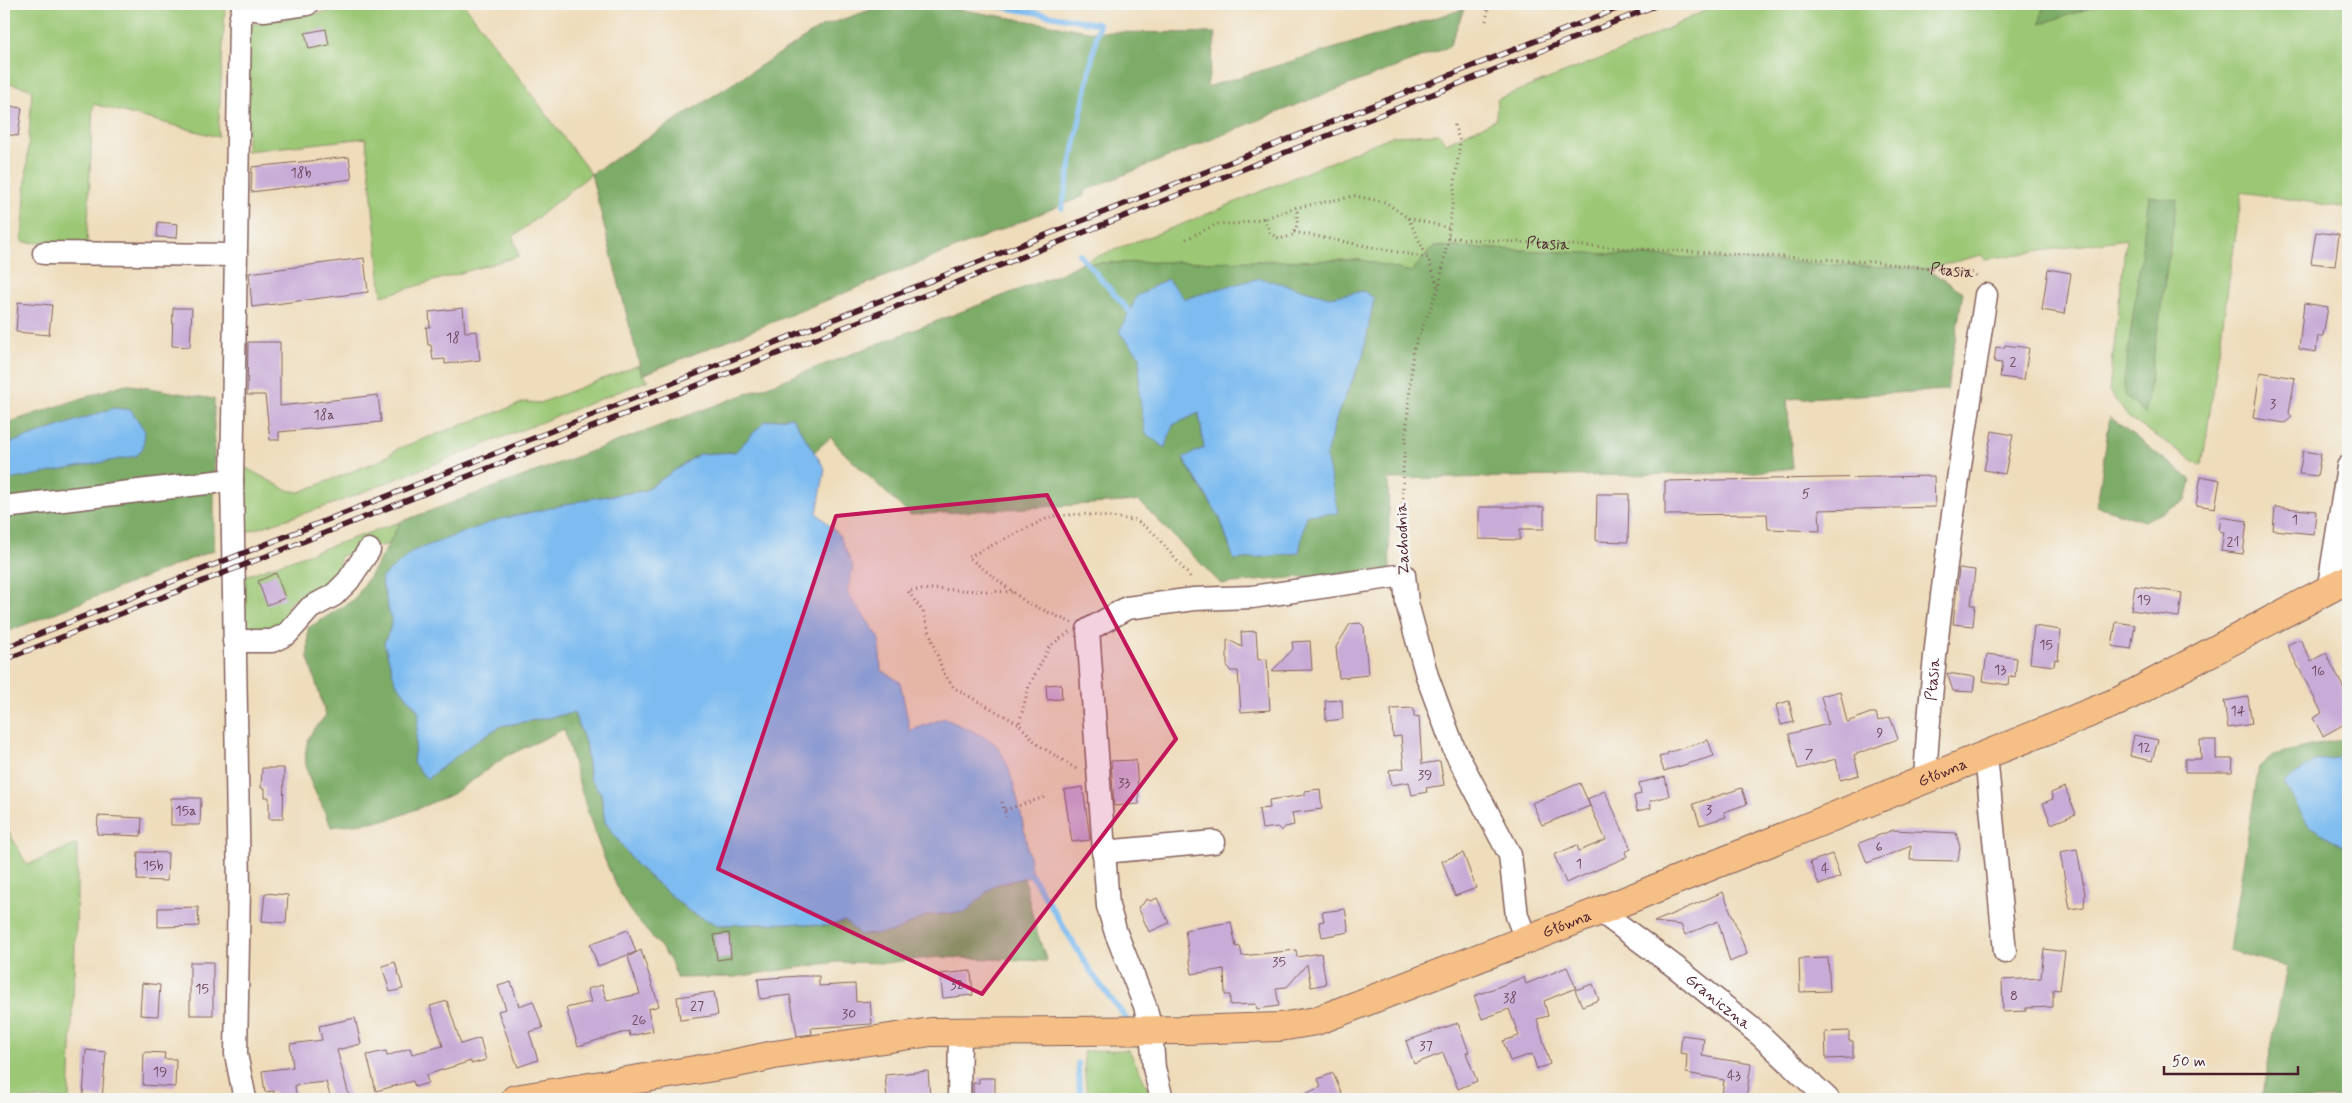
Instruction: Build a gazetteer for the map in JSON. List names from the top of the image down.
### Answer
{
  "streets": {
    "main road": ["Główna"],
    "street": ["Ptasia", "Zachodnia", "Graniczna"]
  },
  "crossings": [
    ["Ptasia", "Zachodnia"],
    ["Ptasia", "Główna"],
    ["Zachodnia", "Główna"],
    ["Główna", "Graniczna"]
  ],
  "house_numbers": [
    "18b",
    "18",
    "2",
    "3",
    "18a",
    "5",
    "1",
    "21",
    "19",
    "15",
    "13",
    "16",
    "14",
    "9",
    "12",
    "7",
    "39",
    "33",
    "3",
    "15a",
    "6",
    "1",
    "15b",
    "4",
    "35",
    "32",
    "15",
    "8",
    "38",
    "27",
    "30",
    "26",
    "37",
    "19",
    "43"
  ],
  "scale_bar": "50 m"
}
